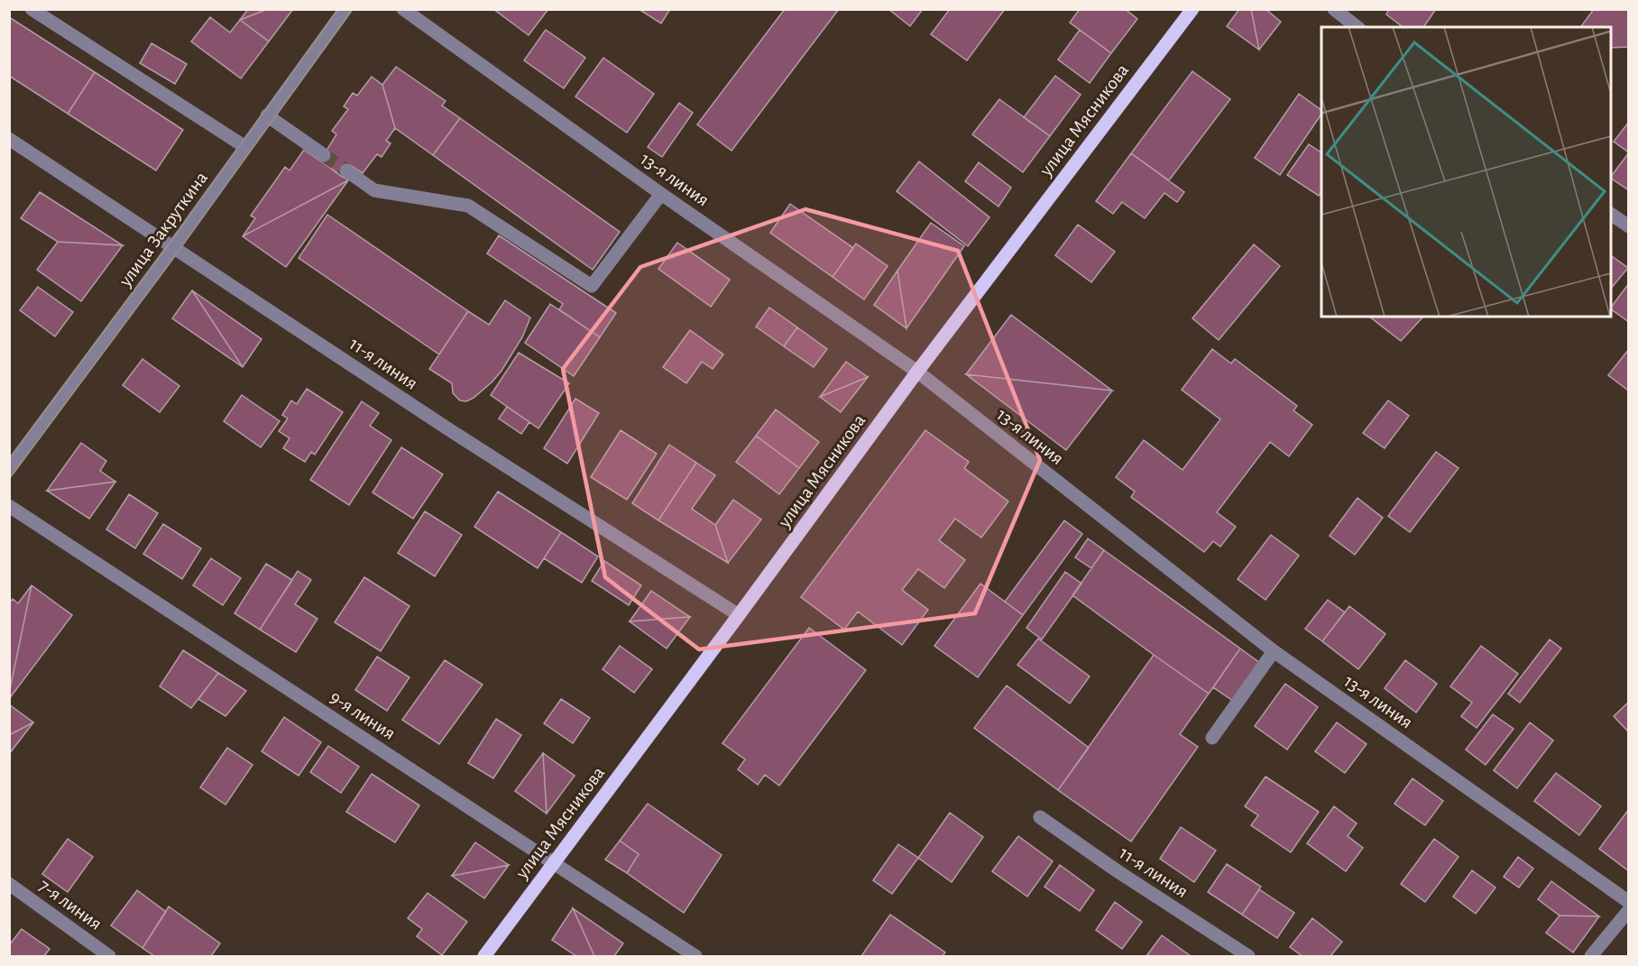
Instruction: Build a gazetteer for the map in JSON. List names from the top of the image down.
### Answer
{
  "streets": {
    "main road": ["улица Мясникова"],
    "street": [
      "13-я линия",
      "улица Закруткина",
      "11-я линия",
      "9-я линия",
      "7-я линия"
    ]
  },
  "crossings": [
    ["улица Мясникова", "13-я линия"],
    ["улица Мясникова", "11-я линия"],
    ["улица Мясникова", "9-я линия"],
    ["улица Закруткина", "11-я линия"]
  ]
}
